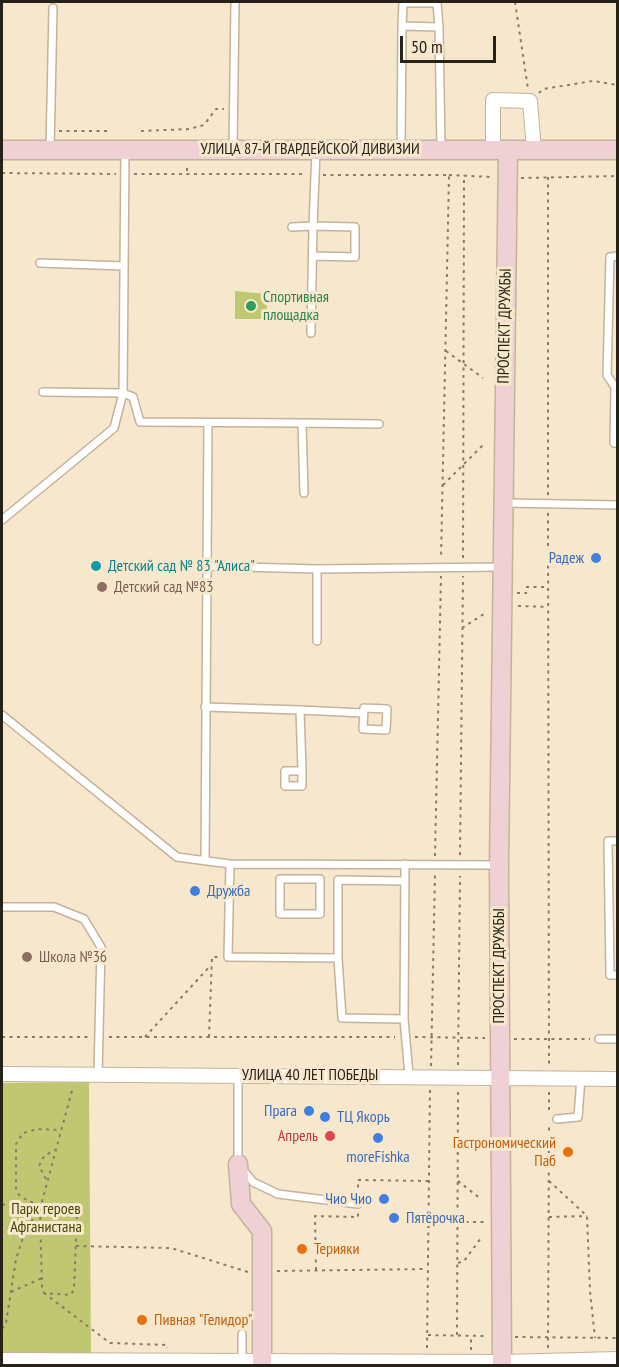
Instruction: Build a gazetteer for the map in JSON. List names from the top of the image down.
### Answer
{
  "streets": {
    "street": ["УЛИЦА 87-Й ГВАРДЕЙСКОЙ ДИВИЗИИ", "ПРОСПЕКТ ДРУЖБЫ", "УЛИЦА 40 ЛЕТ ПОБЕДЫ"]
  },
  "crossings": [
    ["УЛИЦА 87-Й ГВАРДЕЙСКОЙ ДИВИЗИИ", "ПРОСПЕКТ ДРУЖБЫ"],
    ["ПРОСПЕКТ ДРУЖБЫ", "УЛИЦА 40 ЛЕТ ПОБЕДЫ"]
  ],
  "parks": ["Парк героев Афганистана"],
  "places": [
    "Спортивная площадка",
    "Радеж",
    "Детский сад № 83 \"Алиса\"",
    "Детский сад №83",
    "Дружба",
    "Школа №36",
    "Прага",
    "ТЦ Якорь",
    "Апрель",
    "moreFishka",
    "Гастрономический Паб",
    "Чио Чио",
    "Пятёрочка",
    "Терияки",
    "Пивная \"Гелидор\""
  ],
  "scale_bar": "50 m"
}
